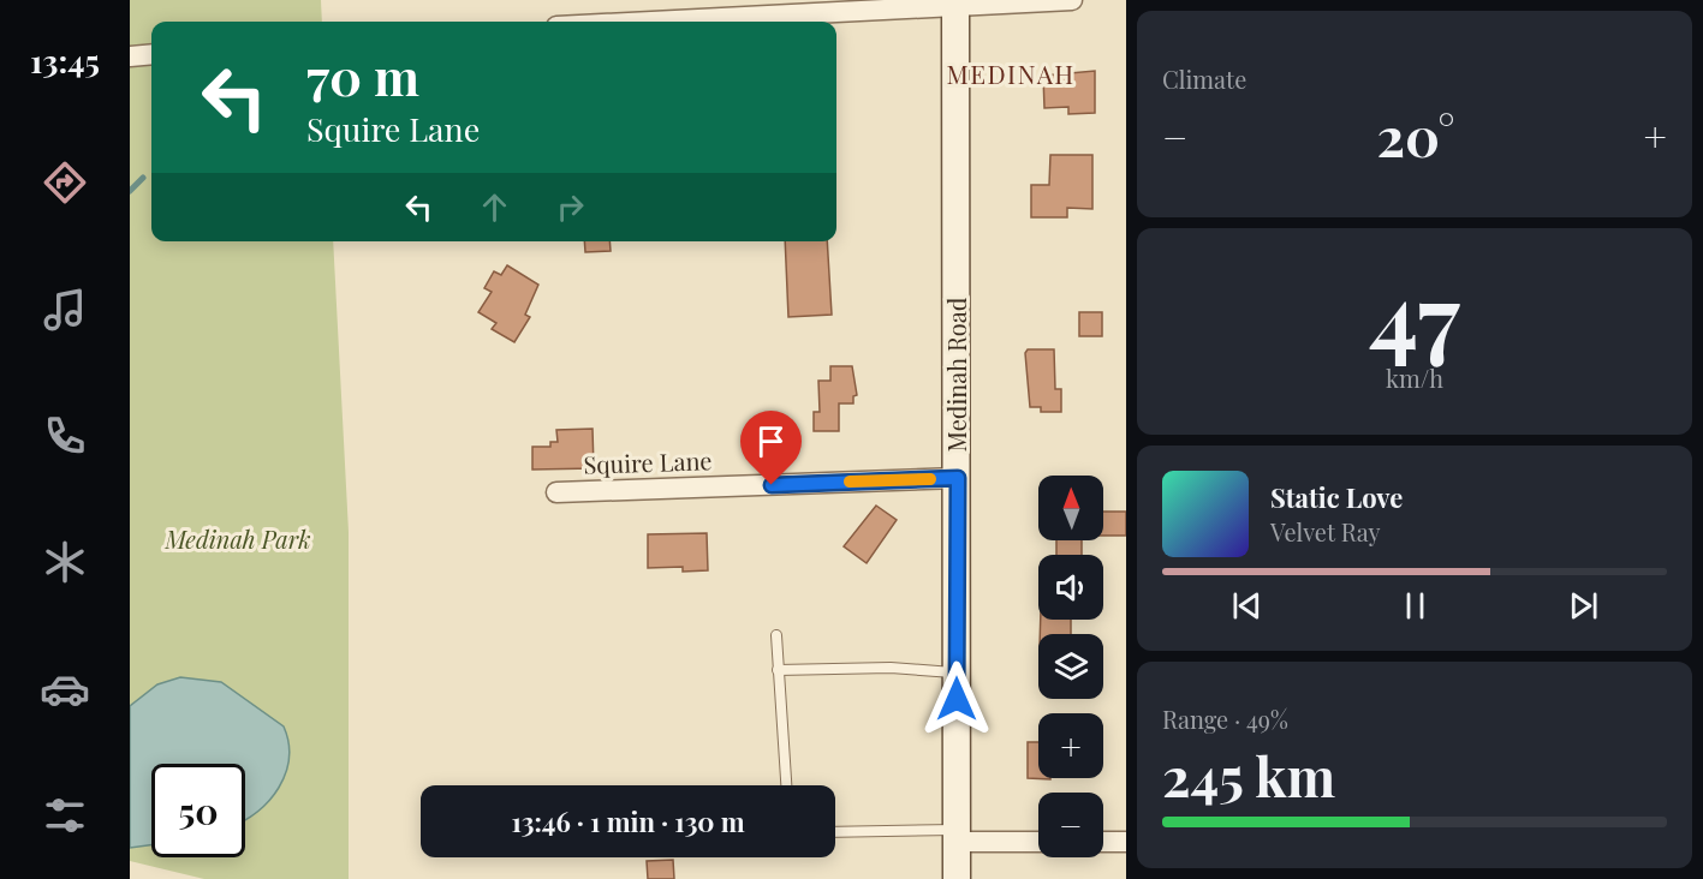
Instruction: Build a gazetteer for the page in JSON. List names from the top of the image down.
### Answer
{
  "streets": {
    "main road": ["Medinah Road"],
    "street": ["Squire Lane"]
  },
  "crossings": [
    ["Medinah Road", "Squire Lane"]
  ],
  "districts": ["MEDINAH"],
  "parks": ["Medinah Park"],
  "north": "top",
  "page": {
    "tabs": "13:45",
    "tile": [
      "Climate",
      ["47", "km/h"],
      ["Range · 49%", "245 km"]
    ],
    "turn": ["70 m", "Squire Lane"],
    "heat": ["−", "20°", "+"],
    "song": ["Static Love", "Velvet Ray"],
    "map_buttons": ["+", "−"],
    "limit": "50",
    "trip": "13:46 · 1 min · 130 m"
  }
}
